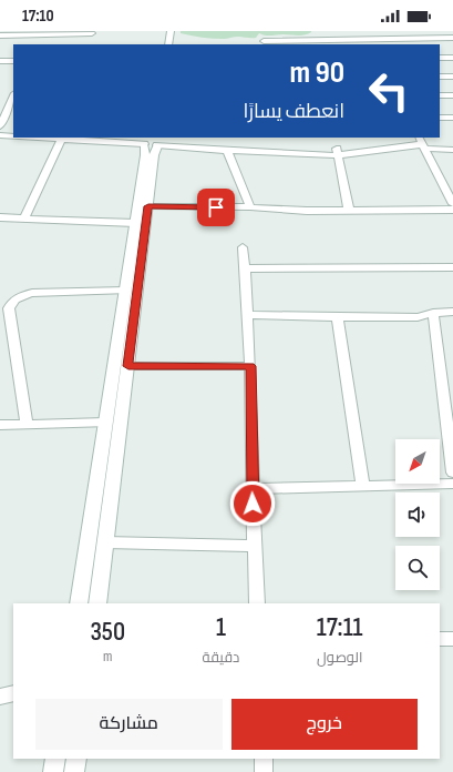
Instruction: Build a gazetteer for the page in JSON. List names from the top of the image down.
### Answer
{
  "north": "bottom left",
  "page": {
    "status": "17:10",
    "turn": ["90 m", "انعطف يسارًا"],
    "eta": [
      "17:11",
      "الوصول",
      "1",
      "دقيقة",
      "350",
      "m"
    ],
    "buttons": ["خروج", "مشاركة"]
  }
}
